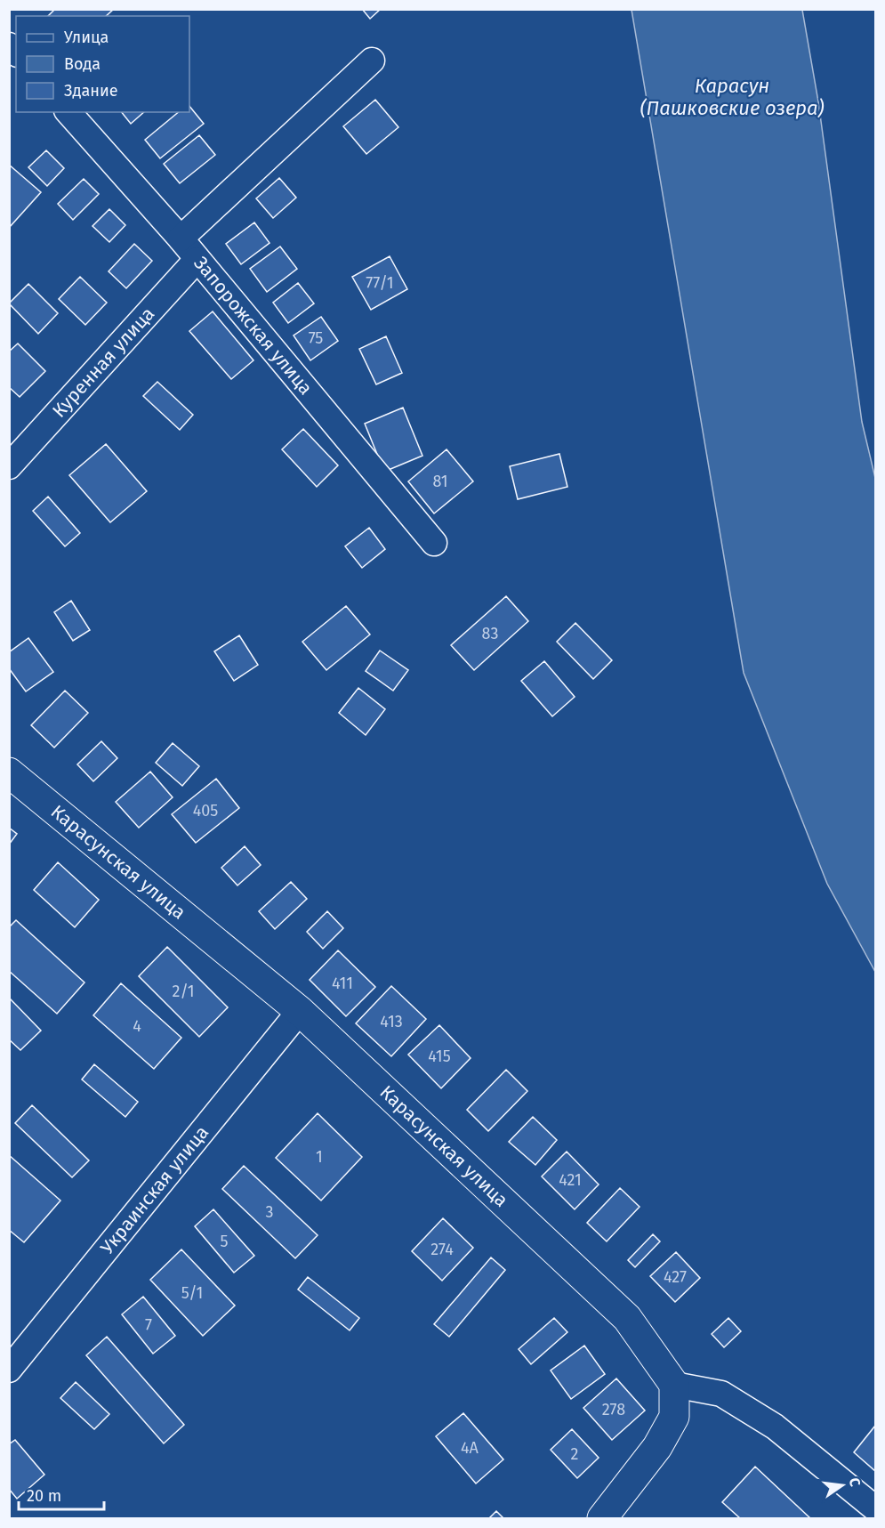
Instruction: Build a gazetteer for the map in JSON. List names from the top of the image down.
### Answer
{
  "streets": {
    "street": [
      "Запорожская улица",
      "Куренная улица",
      "Карасунская улица",
      "Украинская улица"
    ]
  },
  "crossings": [
    ["Запорожская улица", "Куренная улица"],
    ["Карасунская улица", "Украинская улица"]
  ],
  "water": ["Карасун (Пашковские озера)"],
  "house_numbers": [
    "77/1",
    "75",
    "81",
    "83",
    "405",
    "411",
    "2/1",
    "413",
    "4",
    "415",
    "1",
    "421",
    "3",
    "5",
    "274",
    "427",
    "5/1",
    "7",
    "278",
    "4А",
    "2"
  ],
  "legend": ["Улица", "Вода", "Здание"],
  "scale_bar": "20 m",
  "north": "right"
}
